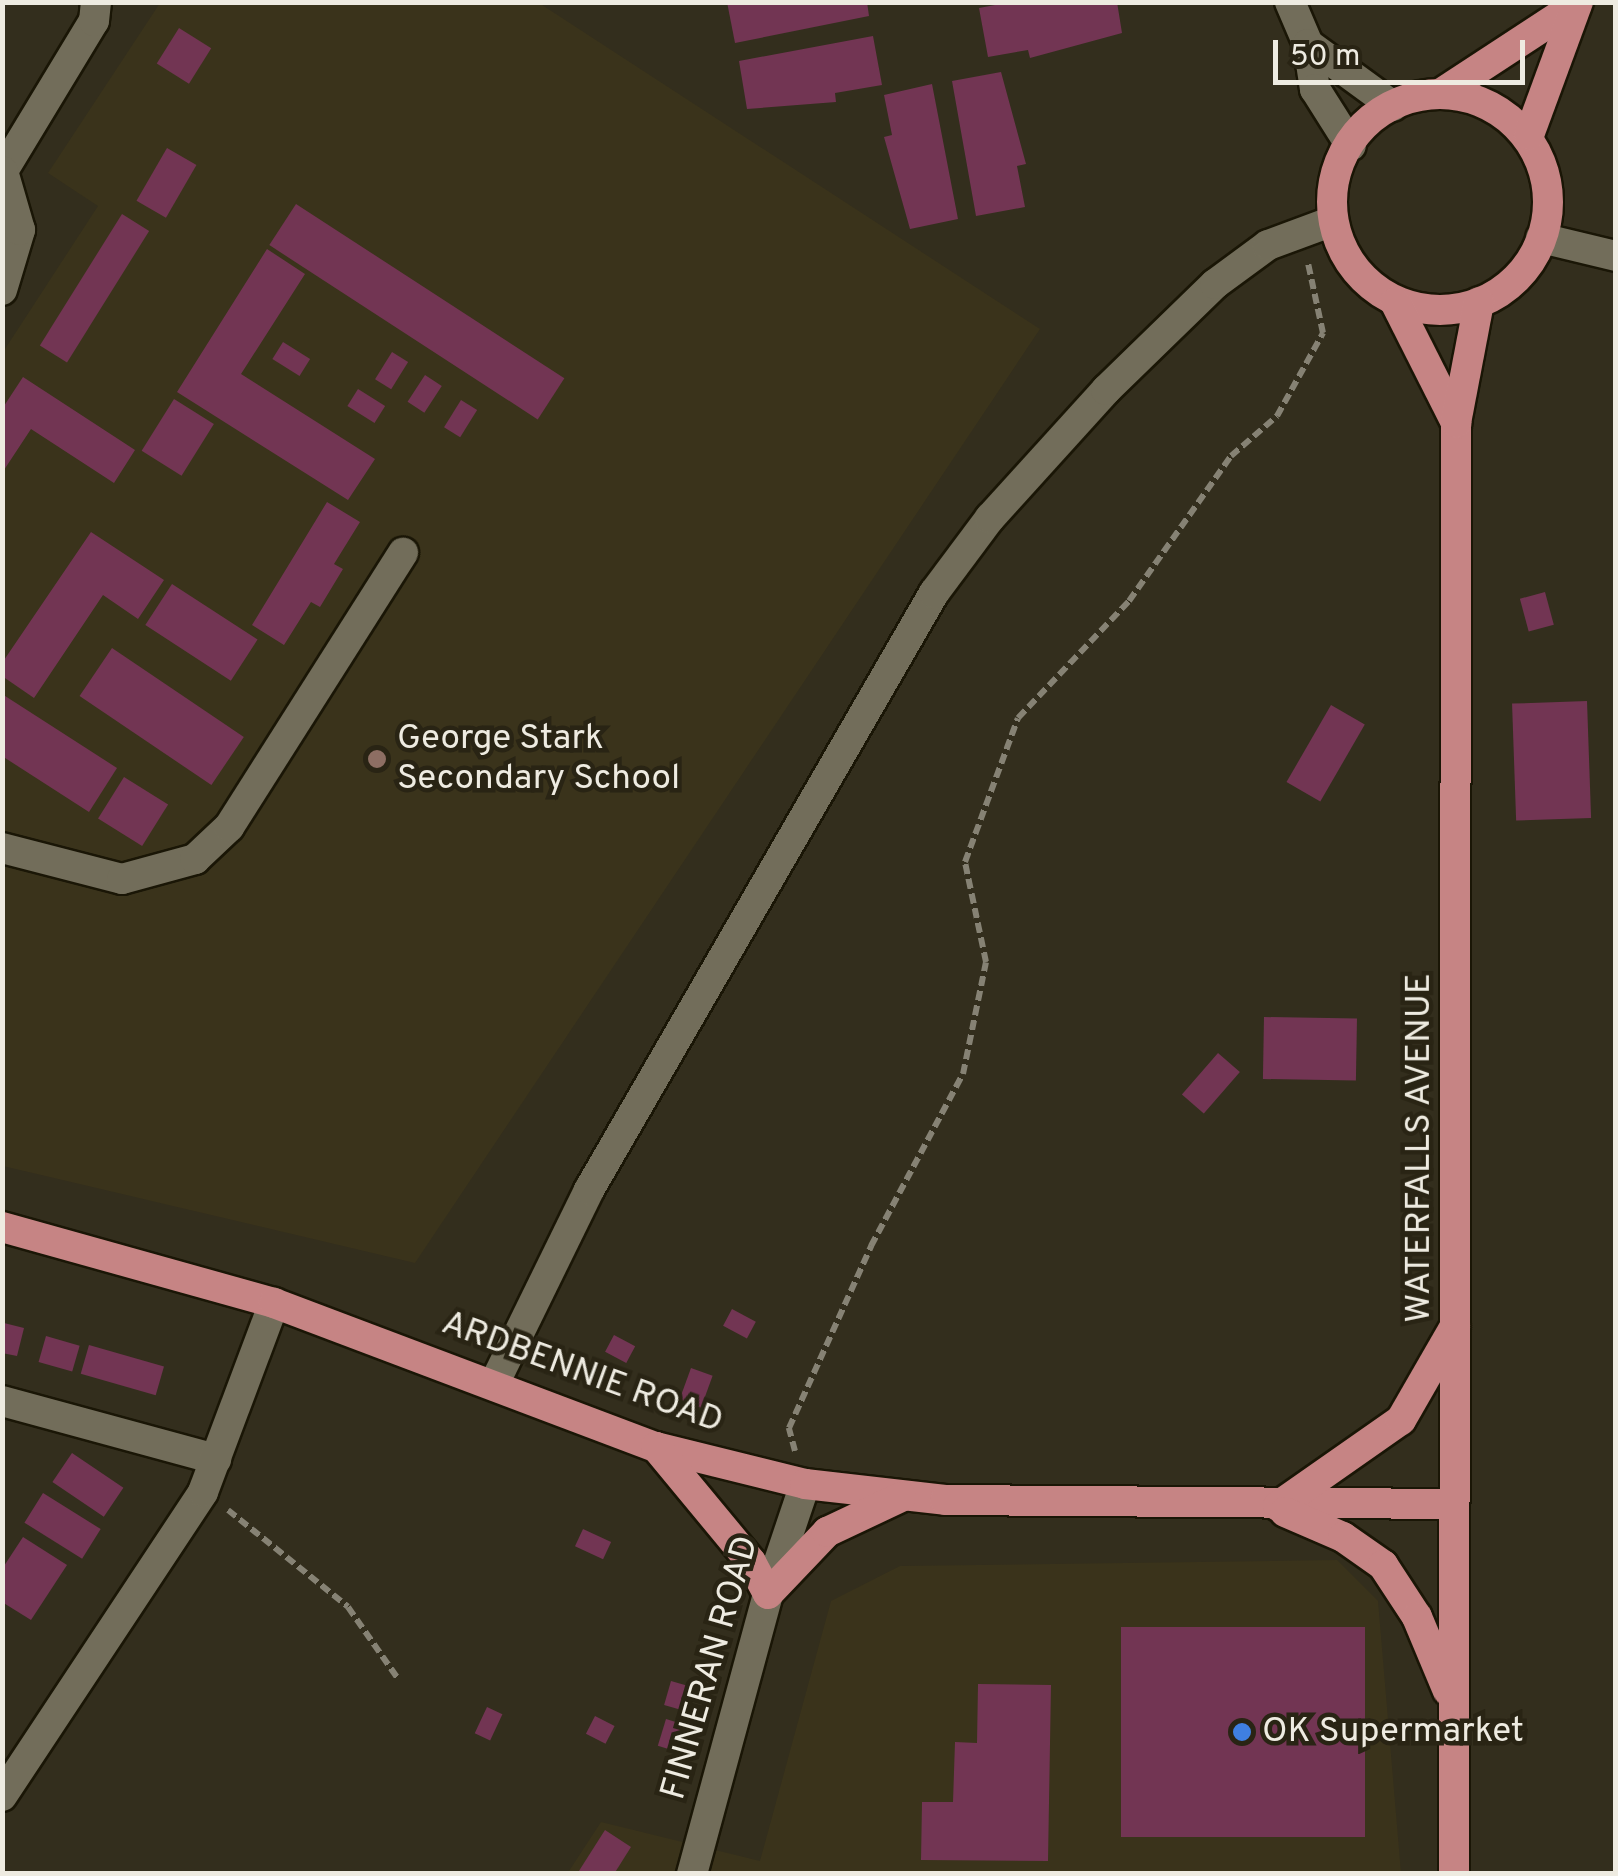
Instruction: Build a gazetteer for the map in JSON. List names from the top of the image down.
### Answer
{
  "streets": {
    "main road": ["WATERFALLS AVENUE", "ARDBENNIE ROAD"],
    "street": ["FINNERAN ROAD"]
  },
  "crossings": [
    ["WATERFALLS AVENUE", "ARDBENNIE ROAD"],
    ["ARDBENNIE ROAD", "FINNERAN ROAD"]
  ],
  "places": ["George Stark Secondary School", "OK Supermarket"],
  "scale_bar": "50 m"
}
